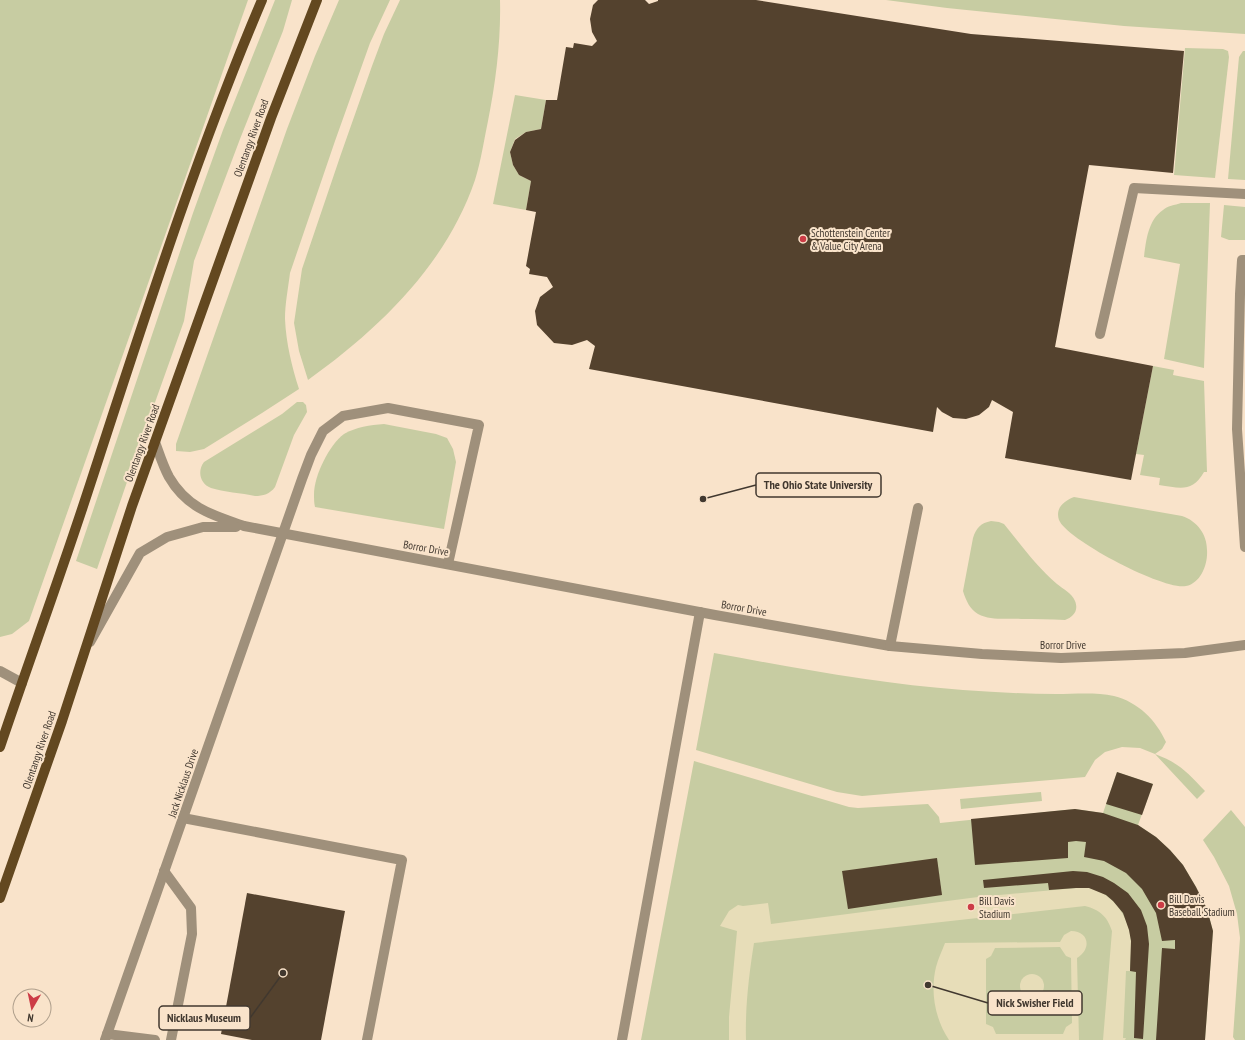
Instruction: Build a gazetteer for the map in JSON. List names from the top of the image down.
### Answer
{
  "streets": {
    "main road": ["Olentangy River Road"],
    "street": ["Borror Drive", "Jack Nicklaus Drive"]
  },
  "crossings": [
    ["Borror Drive", "Jack Nicklaus Drive"]
  ],
  "places": [
    "Schottenstein Center & Value City Arena",
    "The Ohio State University",
    "Bill Davis Baseball Stadium",
    "Bill Davis Stadium",
    "Nicklaus Museum",
    "Nick Swisher Field"
  ],
  "north": "bottom"
}
